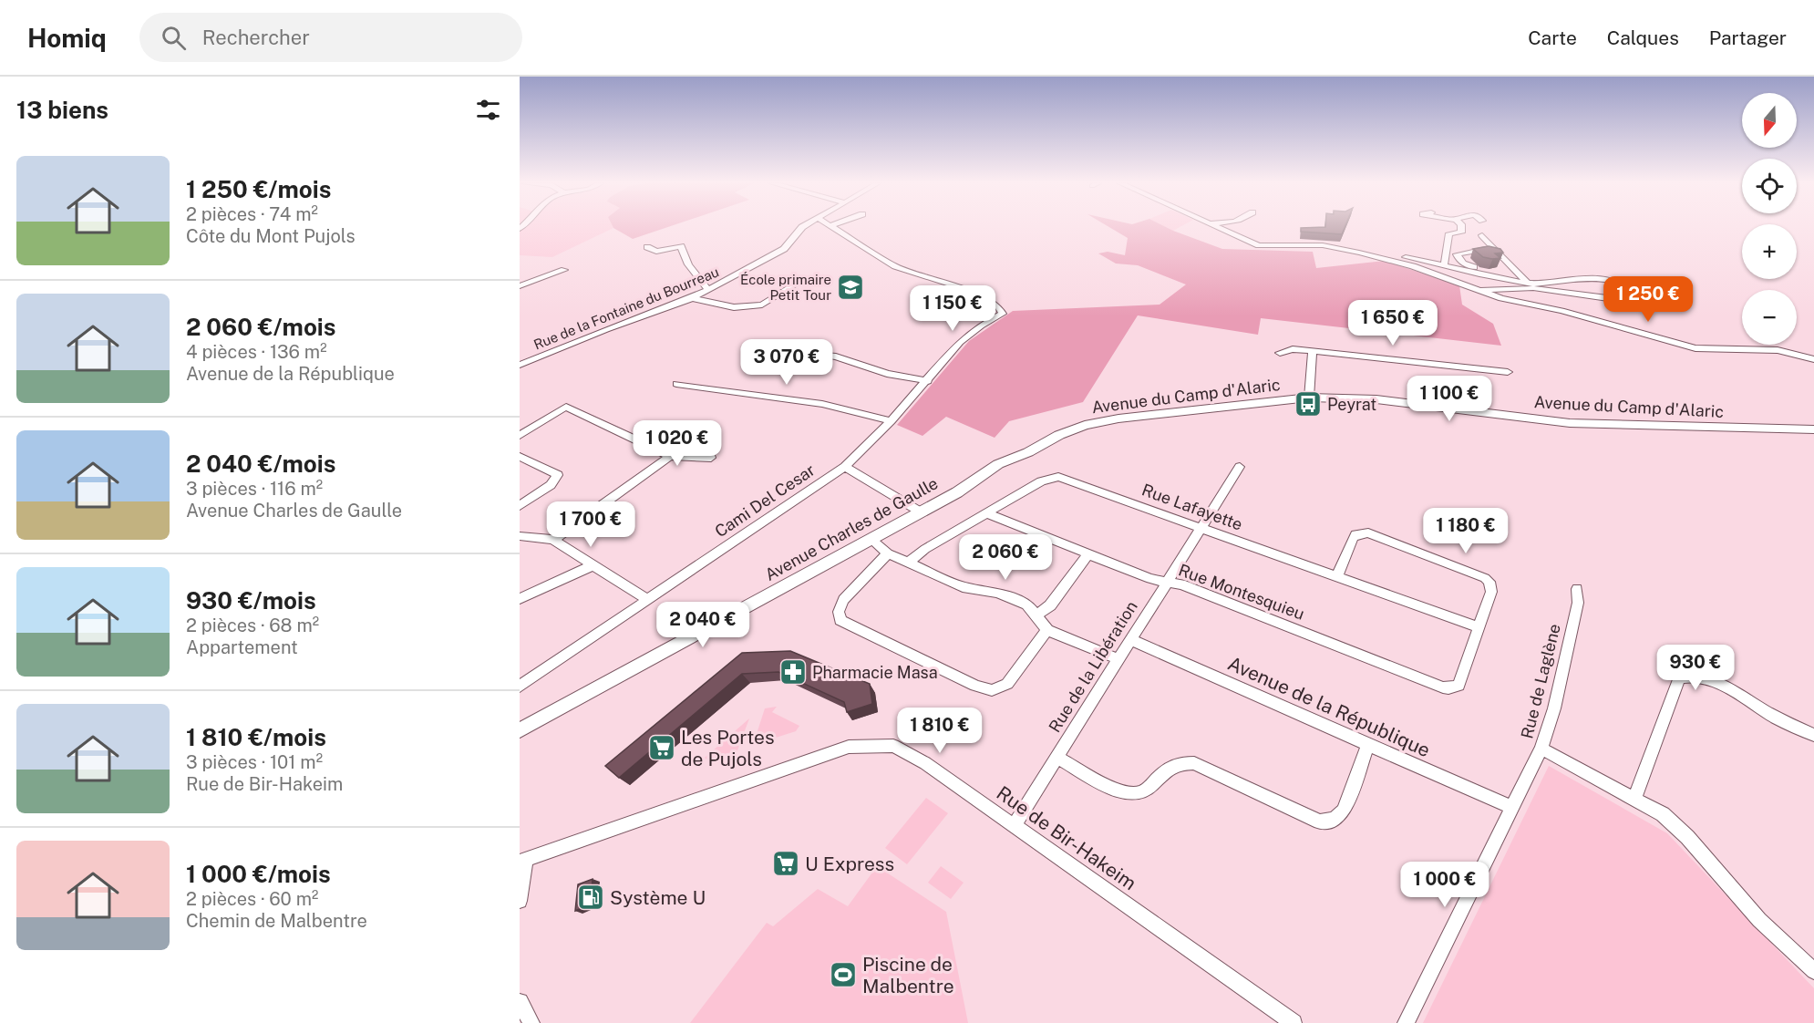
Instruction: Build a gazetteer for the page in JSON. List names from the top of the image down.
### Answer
{
  "streets": {
    "main road": ["Avenue du Camp d'Alaric", "Avenue Charles de Gaulle"],
    "street": [
      "Rue de la Fontaine du Bourreau",
      "Cami Del Cesar",
      "Rue Lafayette",
      "Rue Montesquieu",
      "Rue de la Libération",
      "Rue de Laglène",
      "Avenue de la République",
      "Rue de Bir-Hakeim"
    ]
  },
  "crossings": [
    ["Avenue du Camp d'Alaric", "Avenue Charles de Gaulle"],
    ["Rue Lafayette", "Rue Montesquieu"],
    ["Rue Lafayette", "Rue de la Libération"],
    ["Rue Montesquieu", "Rue de la Libération"],
    ["Rue de la Libération", "Avenue de la République"],
    ["Rue de la Libération", "Rue de Bir-Hakeim"],
    ["Rue de Laglène", "Avenue de la République"]
  ],
  "places": {
    "school or university": ["École primaire Petit Tour"],
    "bus stop": ["Peyrat"],
    "pharmacy": ["Pharmacie Masa"],
    "supermarket": ["Les Portes de Pujols", "U Express"],
    "fuel station": ["Système U"],
    "sports": ["Piscine de Malbentre"]
  },
  "north": "bottom",
  "page": {
    "header": "Homiq",
    "search": "Rechercher",
    "nav": ["Carte", "Calques", "Partager"],
    "heading": "13 biens",
    "map_buttons": ["+", "−"],
    "list": [
      {
        "name": "1 250 €/mois",
        "note": "2 pièces · 74 m² · Côte du Mont Pujols"
      },
      {
        "name": "2 060 €/mois",
        "note": "4 pièces · 136 m² · Avenue de la République"
      },
      {
        "name": "2 040 €/mois",
        "note": "3 pièces · 116 m² · Avenue Charles de Gaulle"
      },
      {
        "name": "930 €/mois",
        "note": "2 pièces · 68 m² · Appartement"
      },
      {
        "name": "1 810 €/mois",
        "note": "3 pièces · 101 m² · Rue de Bir-Hakeim"
      },
      {
        "name": "1 000 €/mois",
        "note": "2 pièces · 60 m² · Chemin de Malbentre"
      }
    ],
    "price": [
      "1 250 €",
      "1 150 €",
      "1 650 €",
      "3 070 €",
      "1 100 €",
      "1 020 €",
      "1 700 €",
      "1 180 €",
      "2 060 €",
      "2 040 €",
      "930 €",
      "1 810 €",
      "1 000 €"
    ]
  }
}
